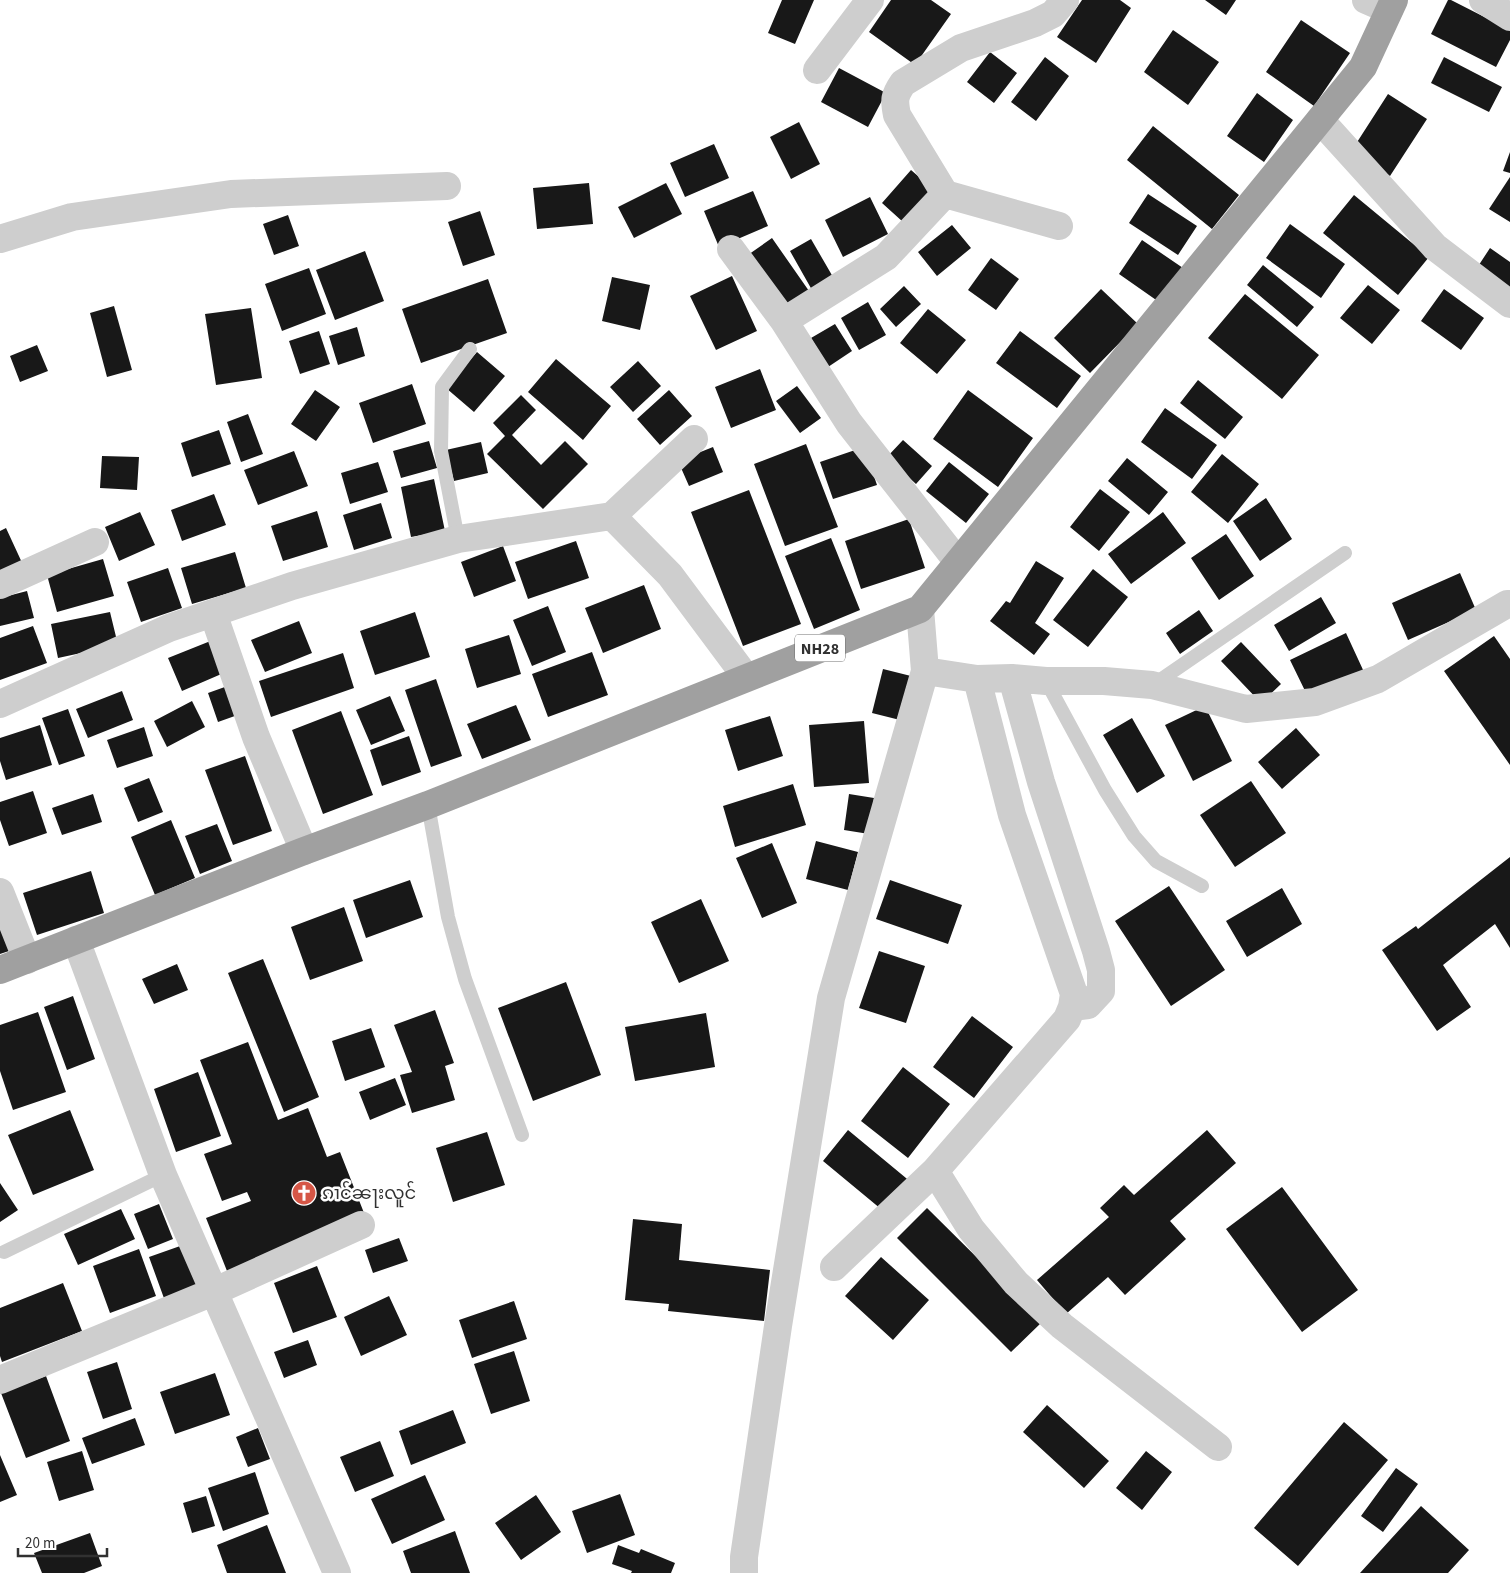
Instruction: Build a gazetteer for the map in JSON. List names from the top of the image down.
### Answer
{
  "streets": {
    "highway": ["NH28"]
  },
  "places": {
    "church": ["ၵၢင်ၼႃးလူင်"]
  },
  "scale_bar": "20 m"
}
